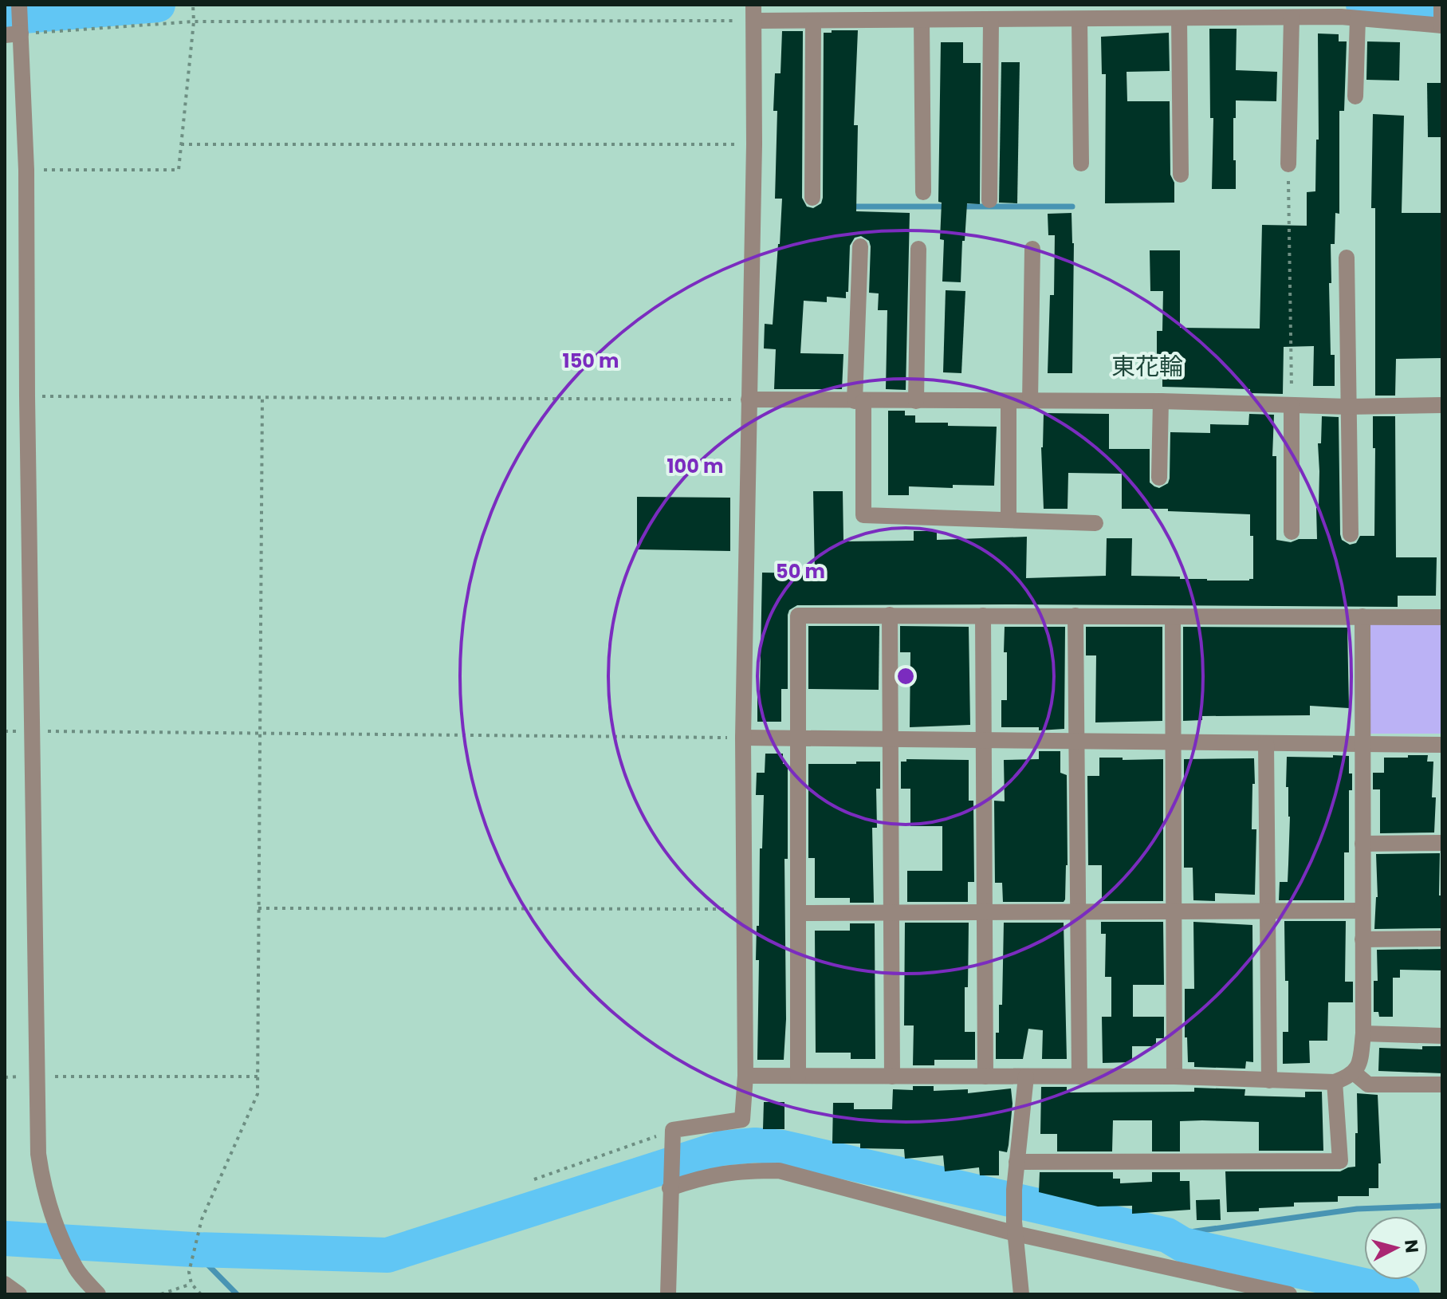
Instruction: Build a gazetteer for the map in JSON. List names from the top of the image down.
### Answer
{
  "districts": ["東花輪"],
  "north": "right",
  "rings": ["150 m", "100 m", "50 m"]
}
